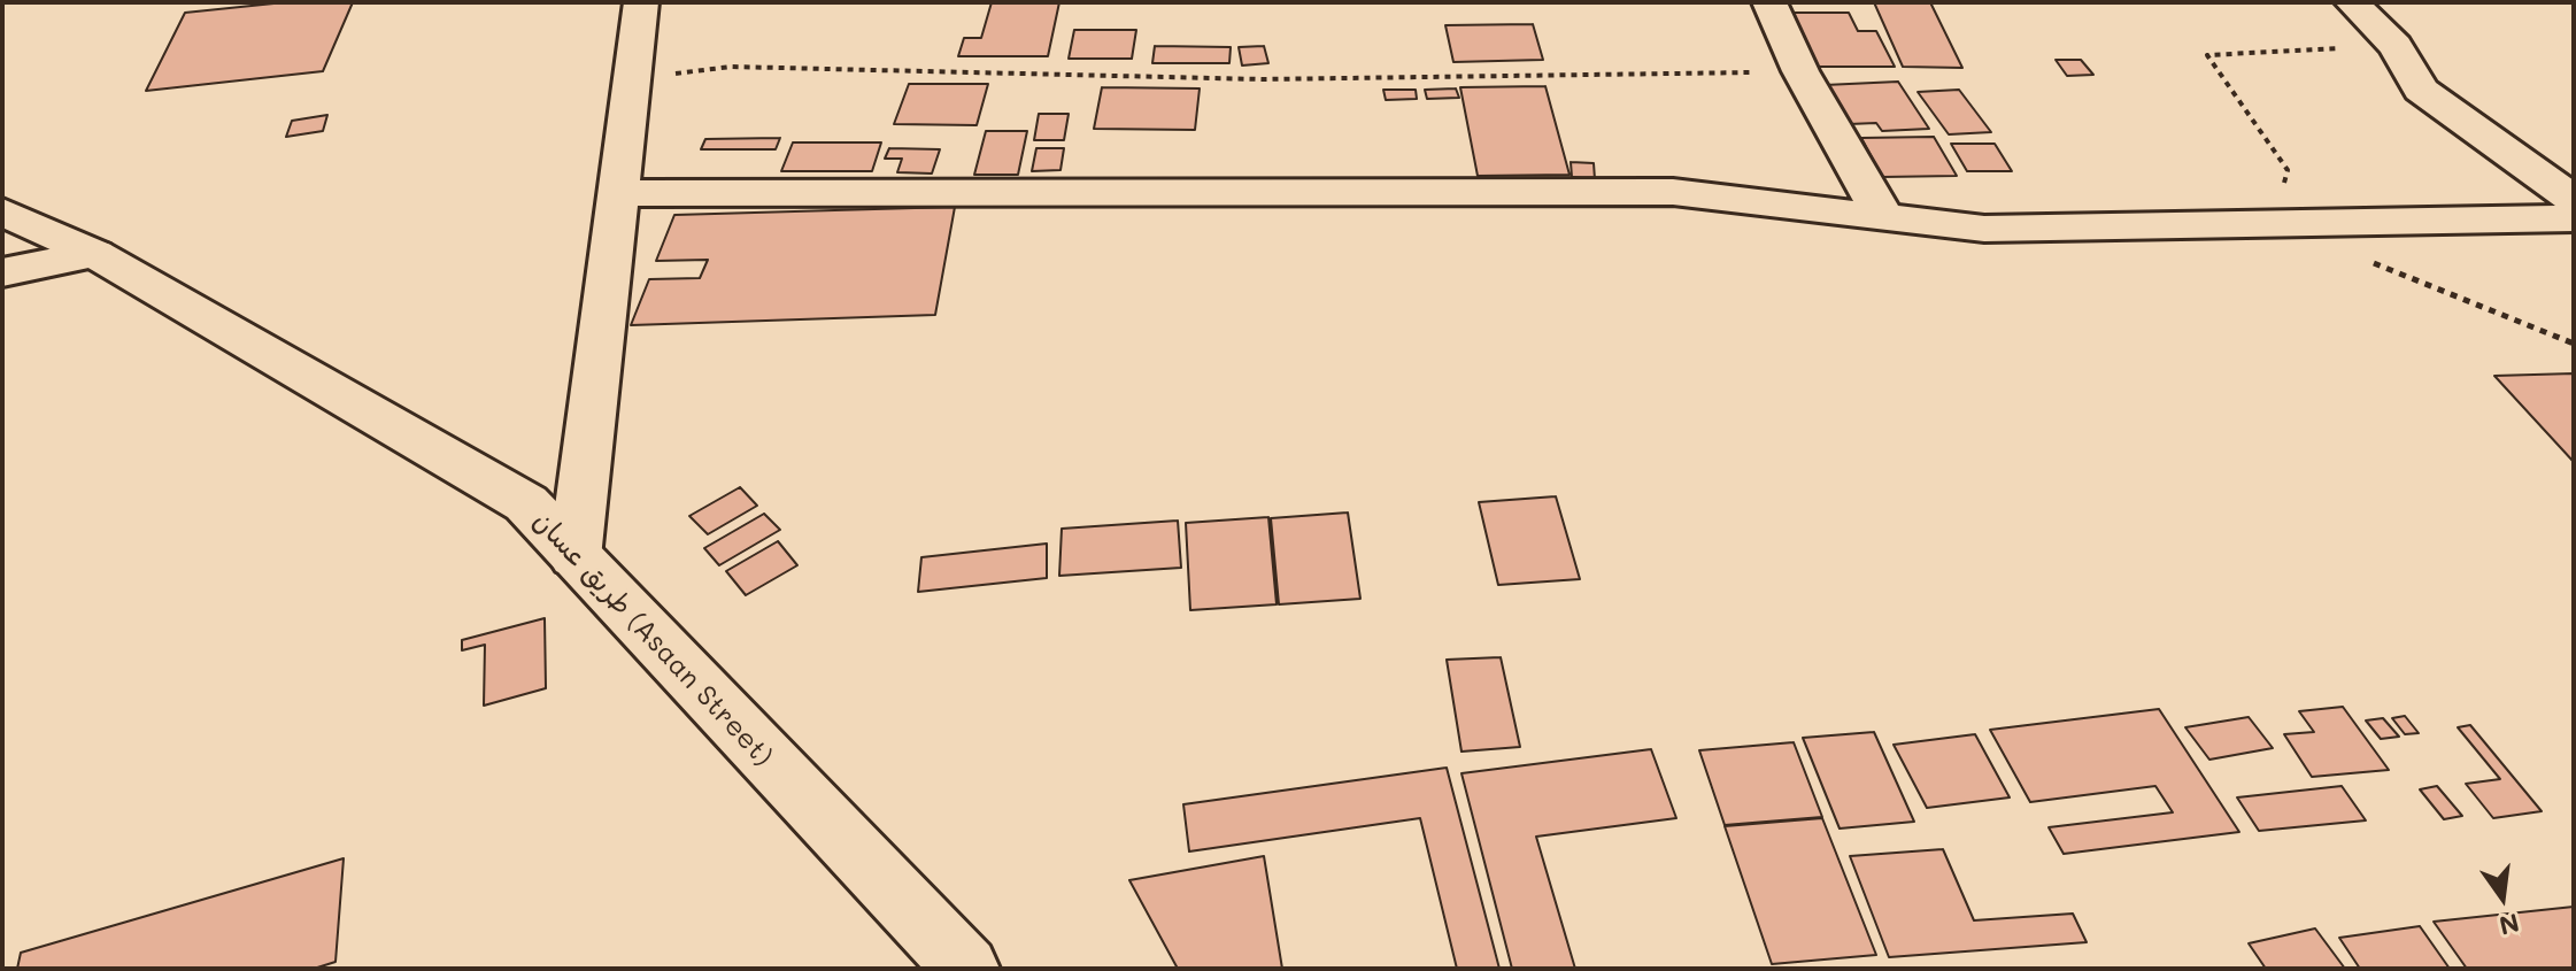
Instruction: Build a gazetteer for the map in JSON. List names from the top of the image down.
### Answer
{
  "streets": {
    "street": ["طريق عسان (Asaan Street)"]
  },
  "north": "bottom"
}
